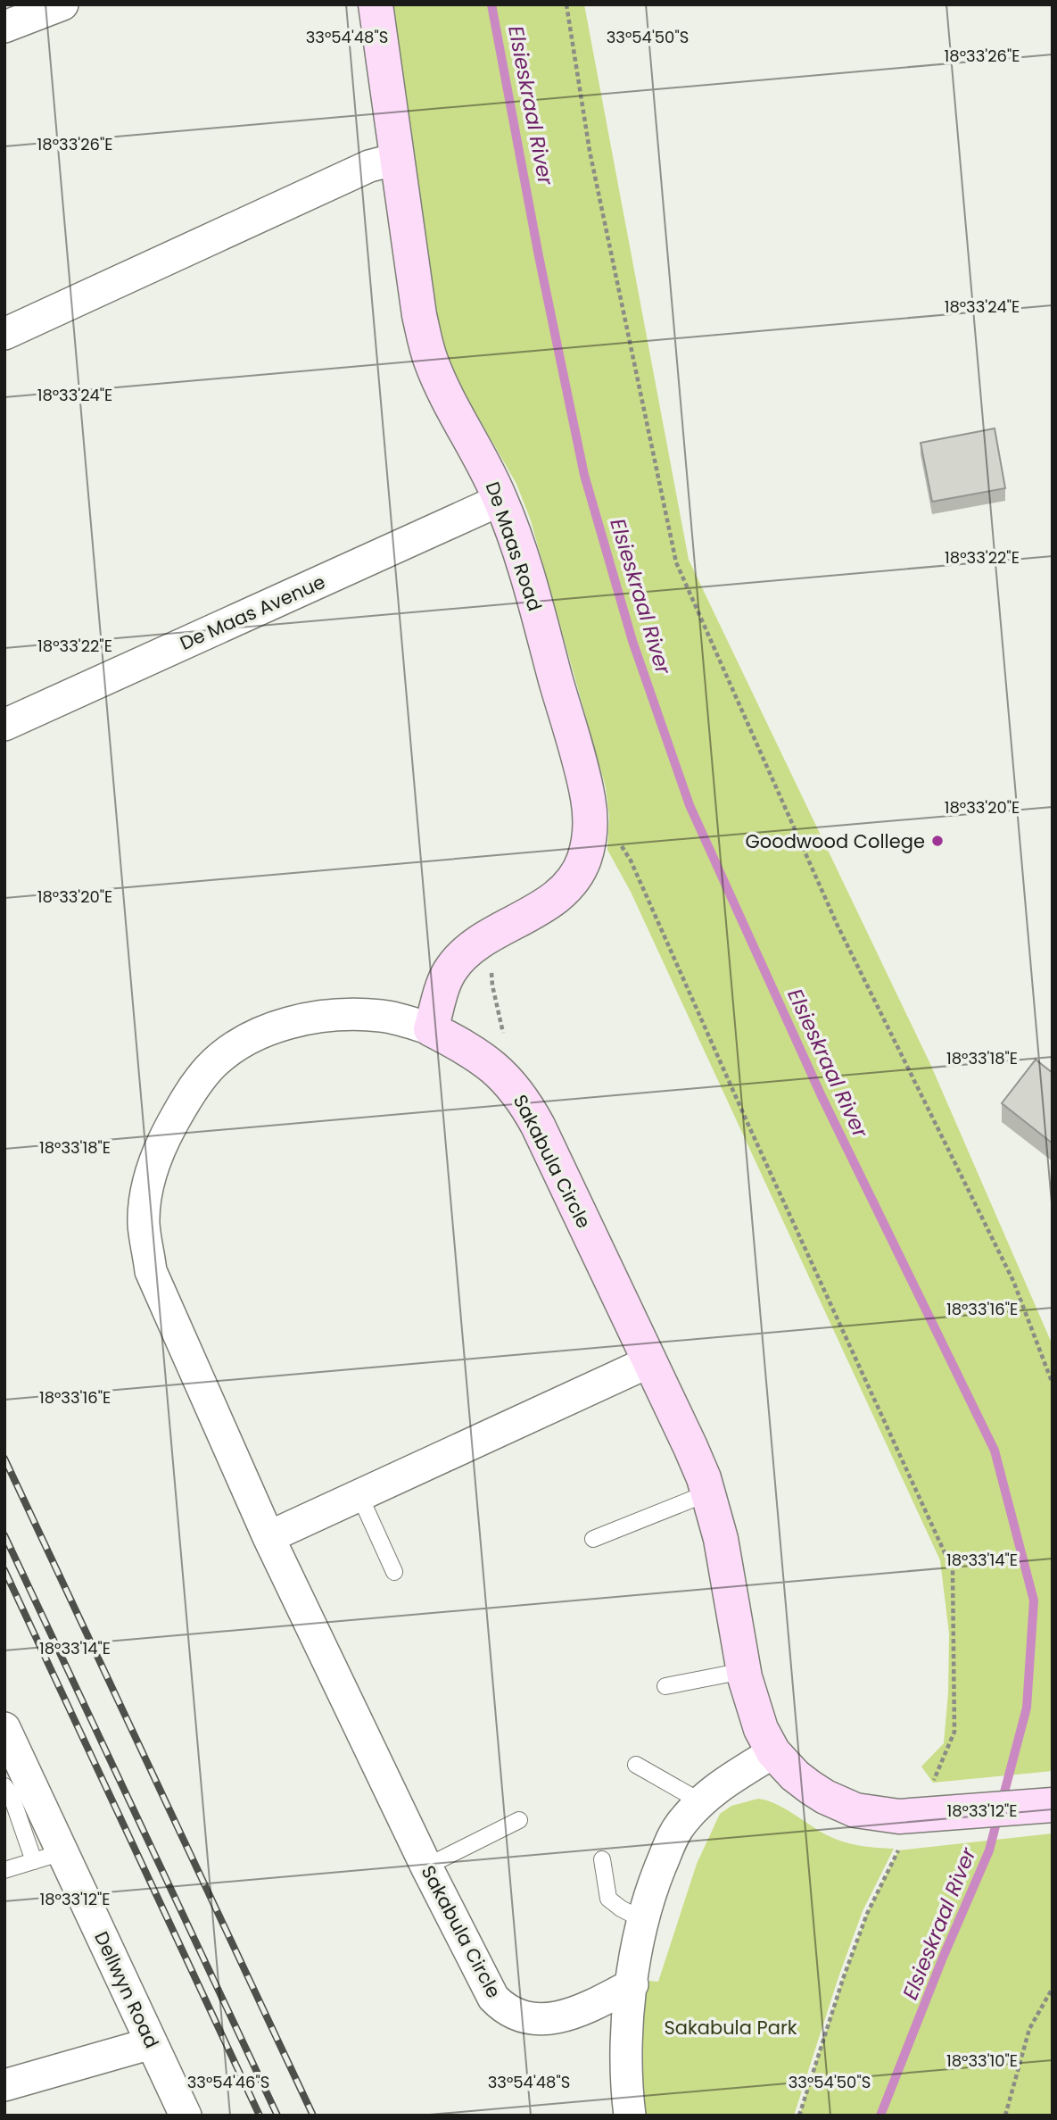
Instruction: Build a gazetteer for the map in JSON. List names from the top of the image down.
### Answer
{
  "streets": {
    "street": [
      "De Maas Road",
      "De Maas Avenue",
      "Sakabula Circle",
      "Dellwyn Road"
    ]
  },
  "crossings": [
    ["De Maas Road", "De Maas Avenue"],
    ["De Maas Road", "Sakabula Circle"]
  ],
  "water": ["Elsieskraal River"],
  "parks": ["Sakabula Park"],
  "places": ["Goodwood College"],
  "coordinates": [
    "33°54'48\"S",
    "33°54'50\"S",
    "18°33'26\"E",
    "18°33'24\"E",
    "18°33'22\"E",
    "18°33'20\"E",
    "18°33'18\"E",
    "18°33'16\"E",
    "18°33'14\"E",
    "18°33'12\"E",
    "18°33'10\"E",
    "33°54'46\"S"
  ]
}
